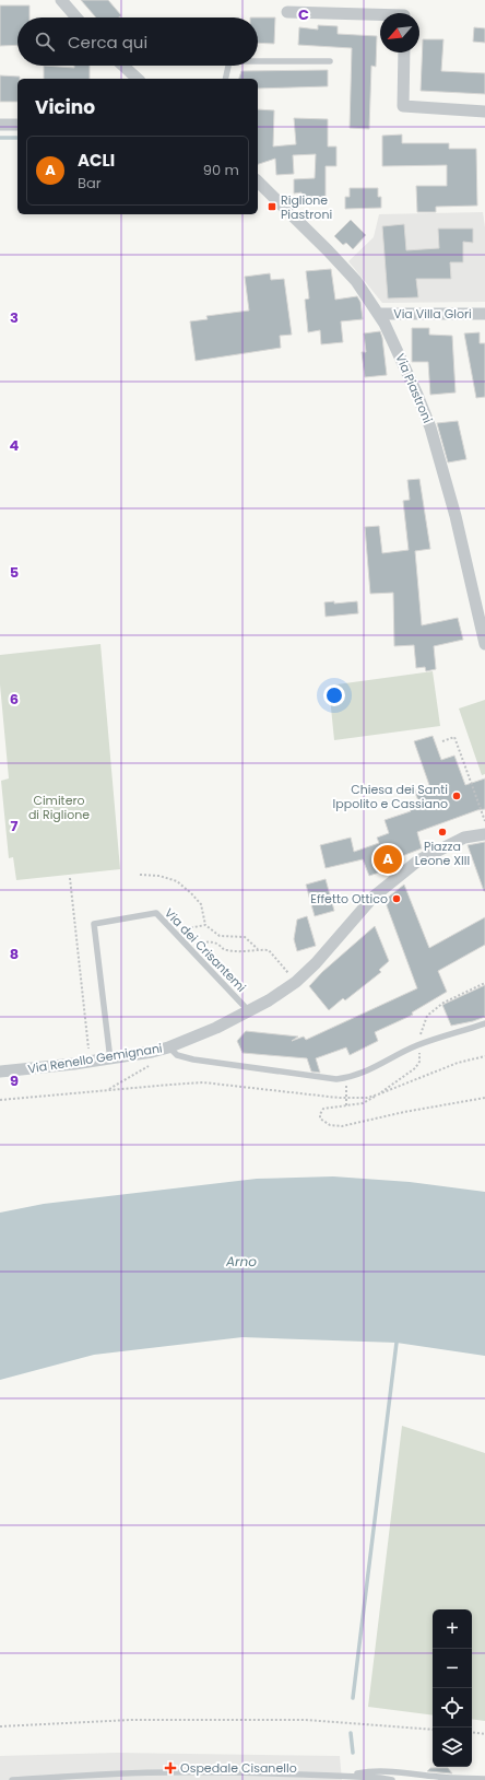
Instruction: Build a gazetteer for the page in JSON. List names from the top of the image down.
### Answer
{
  "streets": {
    "street": ["Via Villa Glori", "Via Piastroni", "Via Renello Gemignani"],
    "lane": ["Via dei Crisantemi"]
  },
  "crossings": [
    ["Via Villa Glori", "Via Piastroni"],
    ["Via dei Crisantemi", "Via Renello Gemignani"]
  ],
  "water": ["Arno"],
  "parks": ["Cimitero di Riglione"],
  "places": {
    "transit": ["Riglione Piastroni"],
    "other": ["Chiesa dei Santi Ippolito e Cassiano", "Piazza Leone XIII", "Effetto Ottico"],
    "health": ["Ospedale Cisanello"]
  },
  "north": "bottom left",
  "page": {
    "search": "Cerca qui",
    "heading": "Vicino",
    "list": [
      {
        "mark": "A",
        "name": "ACLI",
        "note": "Bar",
        "value": "90 m"
      }
    ],
    "pins": "A",
    "map_buttons": ["+", "−"]
  },
  "grid": {
    "columns": ["C"],
    "rows": [
      "3",
      "4",
      "5",
      "6",
      "7",
      "8",
      "9"
    ]
  }
}
